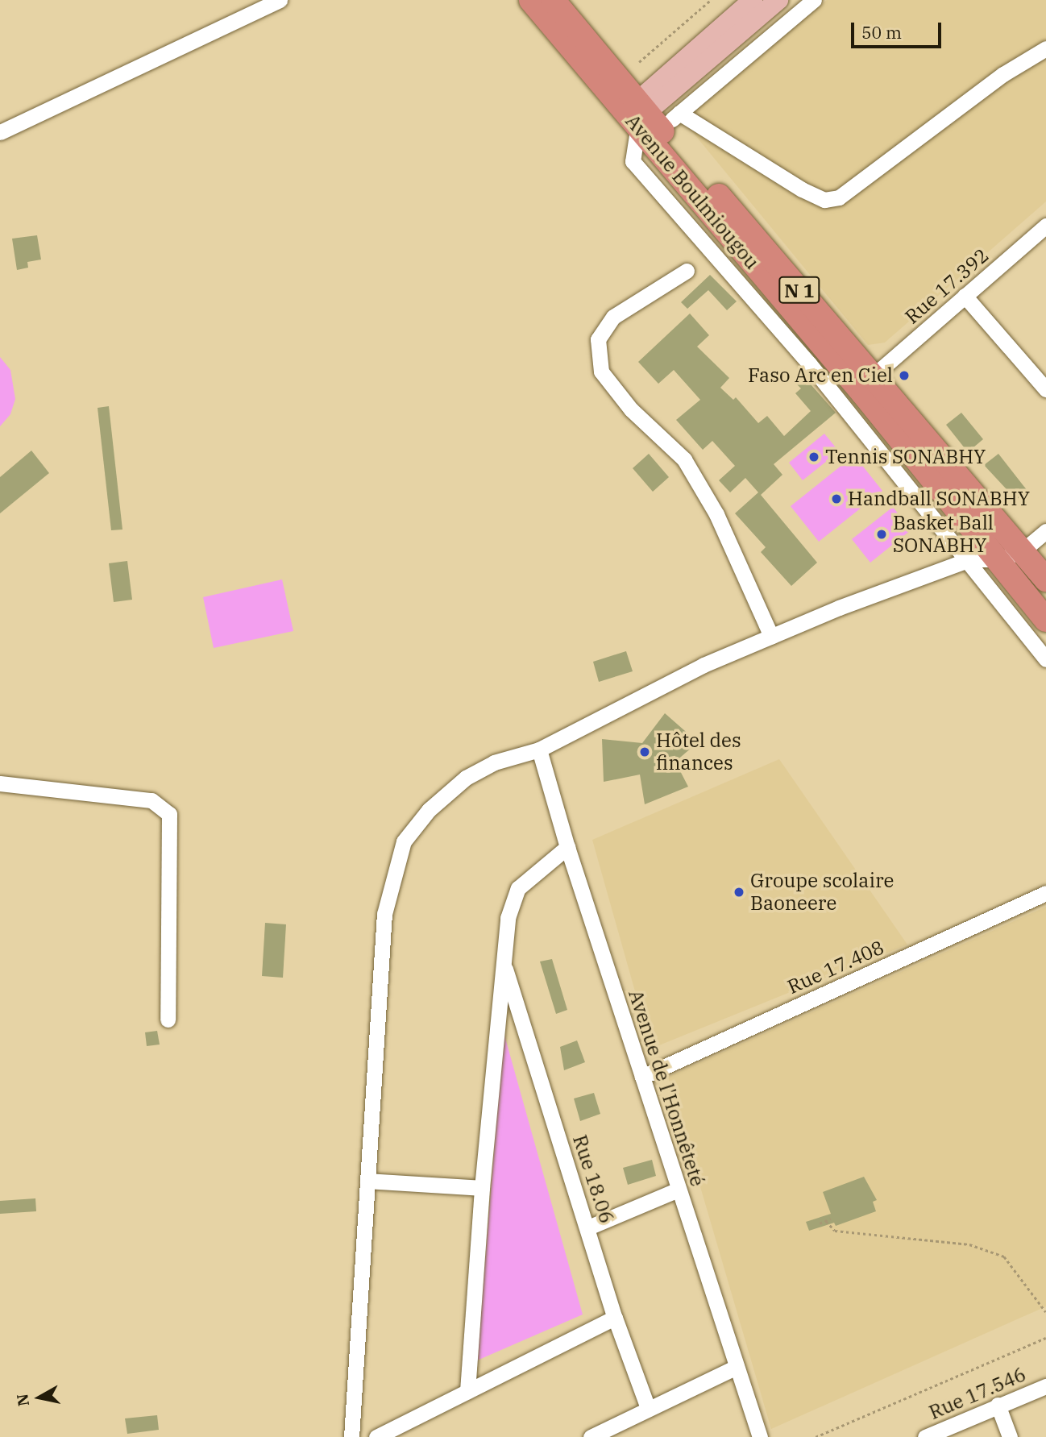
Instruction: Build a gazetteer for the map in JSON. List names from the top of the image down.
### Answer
{
  "streets": {
    "highway": ["Avenue Boulmiougou", "N 1"],
    "street": [
      "Rue 17.392",
      "Rue 17.408",
      "Avenue de l'Honnêteté",
      "Rue 18.06",
      "Rue 17.546"
    ]
  },
  "crossings": [
    ["Avenue Boulmiougou", "Rue 17.392"],
    ["Rue 17.408", "Avenue de l'Honnêteté"]
  ],
  "places": [
    "Faso Arc en Ciel",
    "Tennis SONABHY",
    "Handball SONABHY",
    "Basket Ball SONABHY",
    "Hôtel des finances",
    "Groupe scolaire Baoneere"
  ],
  "scale_bar": "50 m",
  "north": "left"
}
